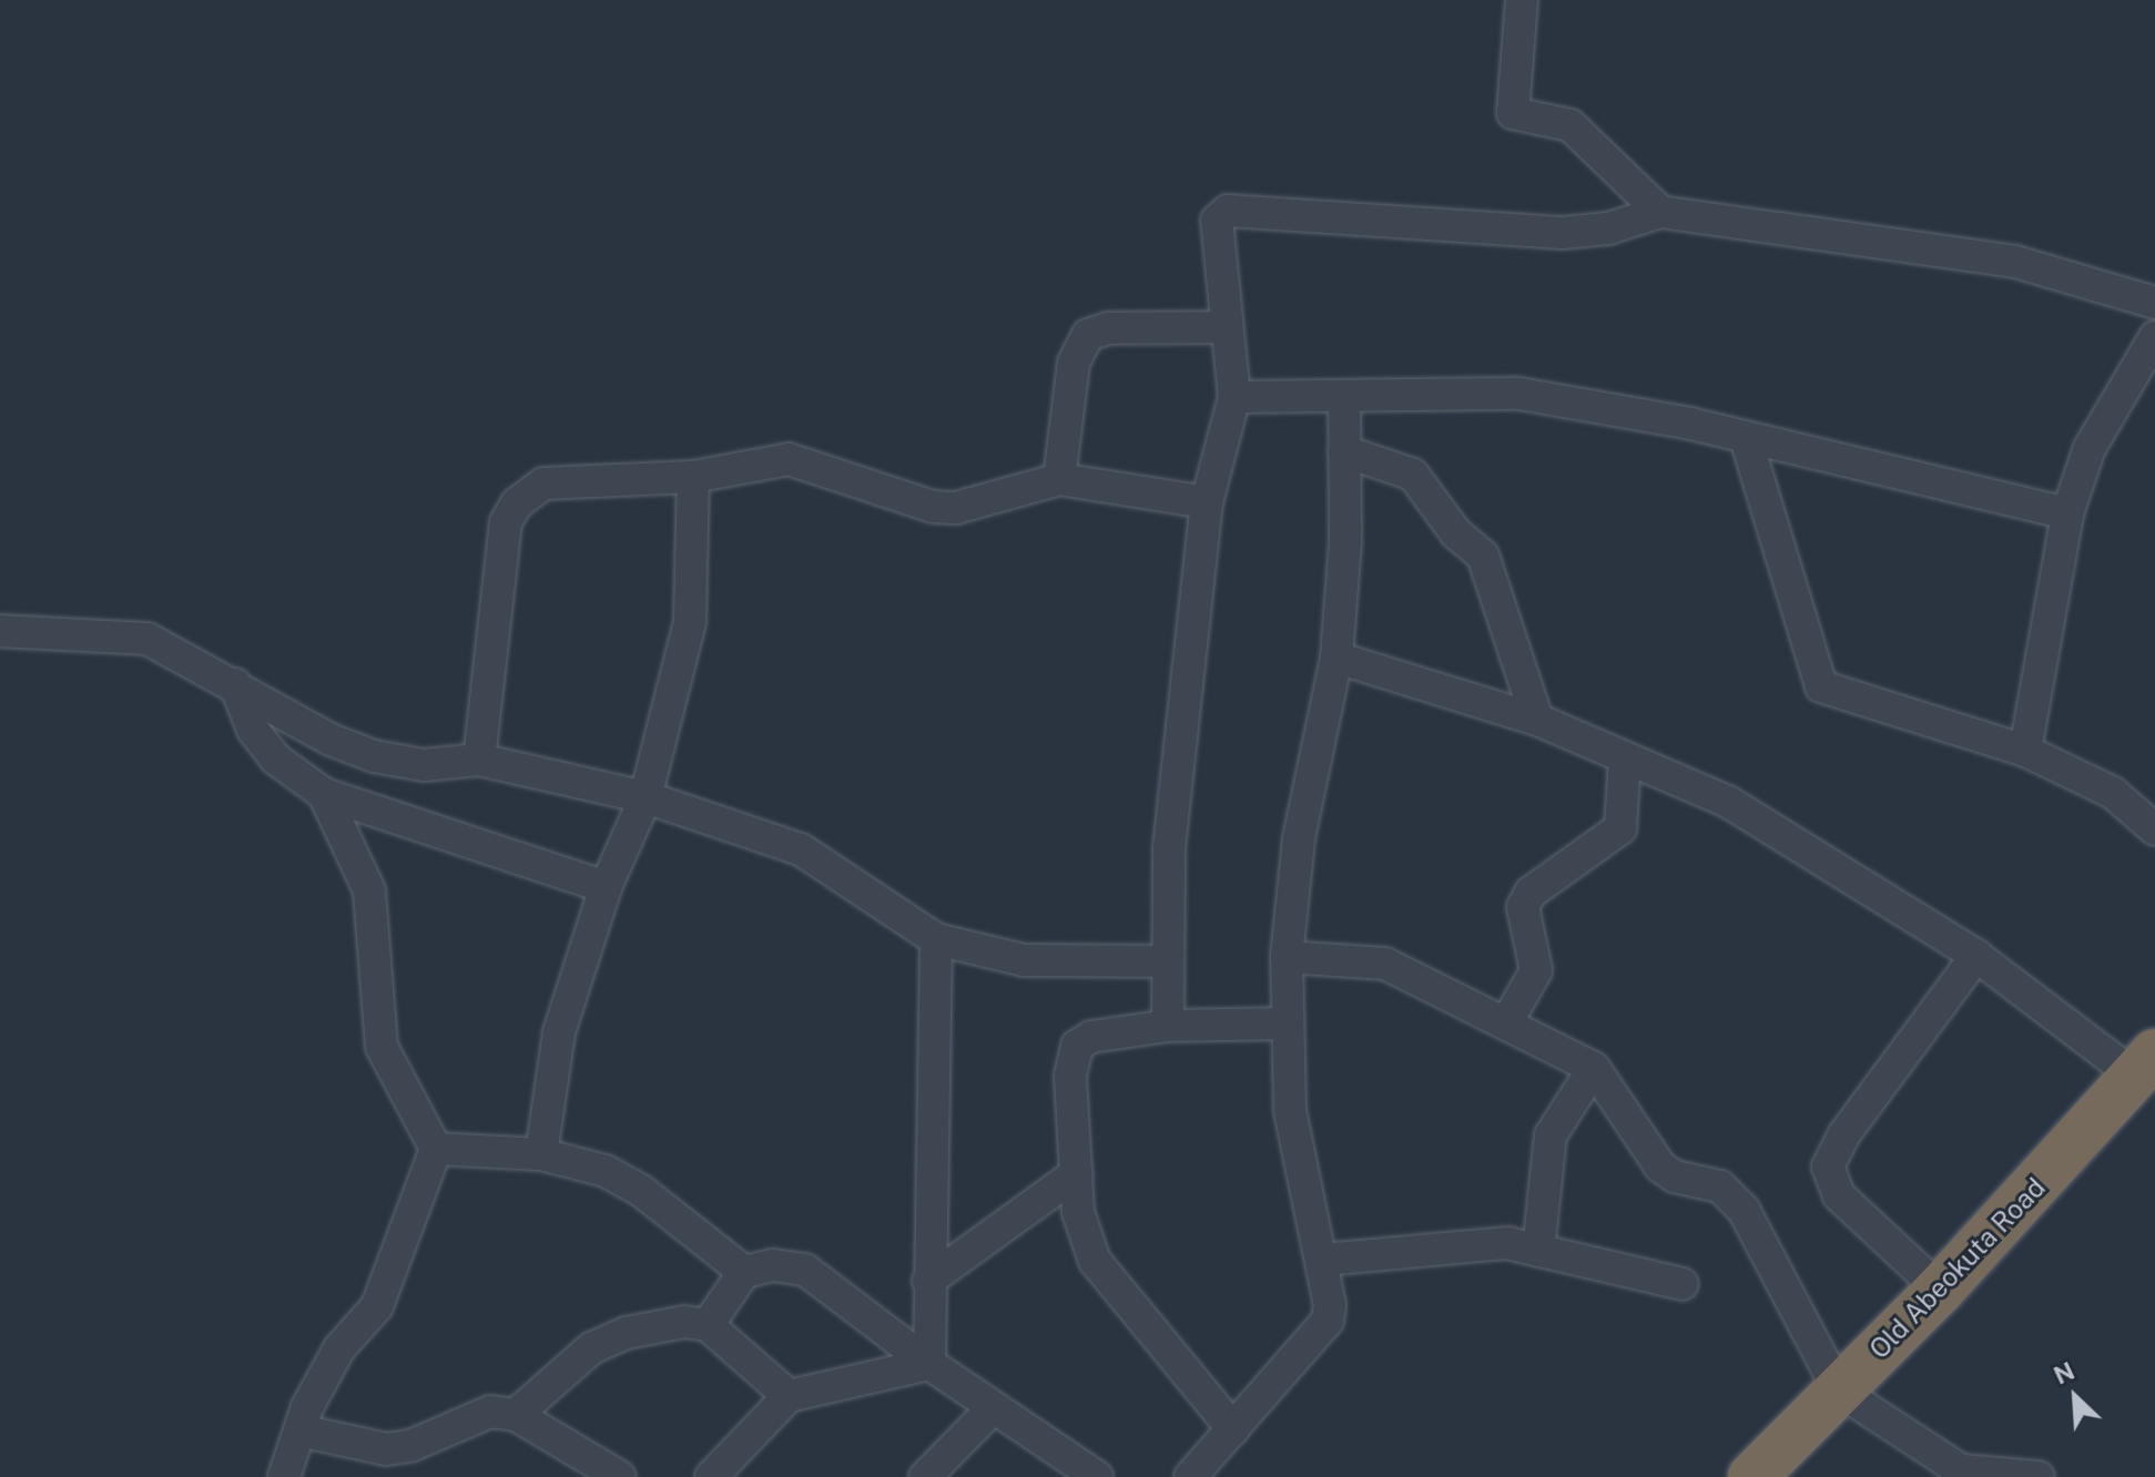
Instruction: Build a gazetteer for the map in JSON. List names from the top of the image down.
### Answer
{
  "streets": {
    "highway": ["Old Abeokuta Road"]
  },
  "north": "top left"
}
